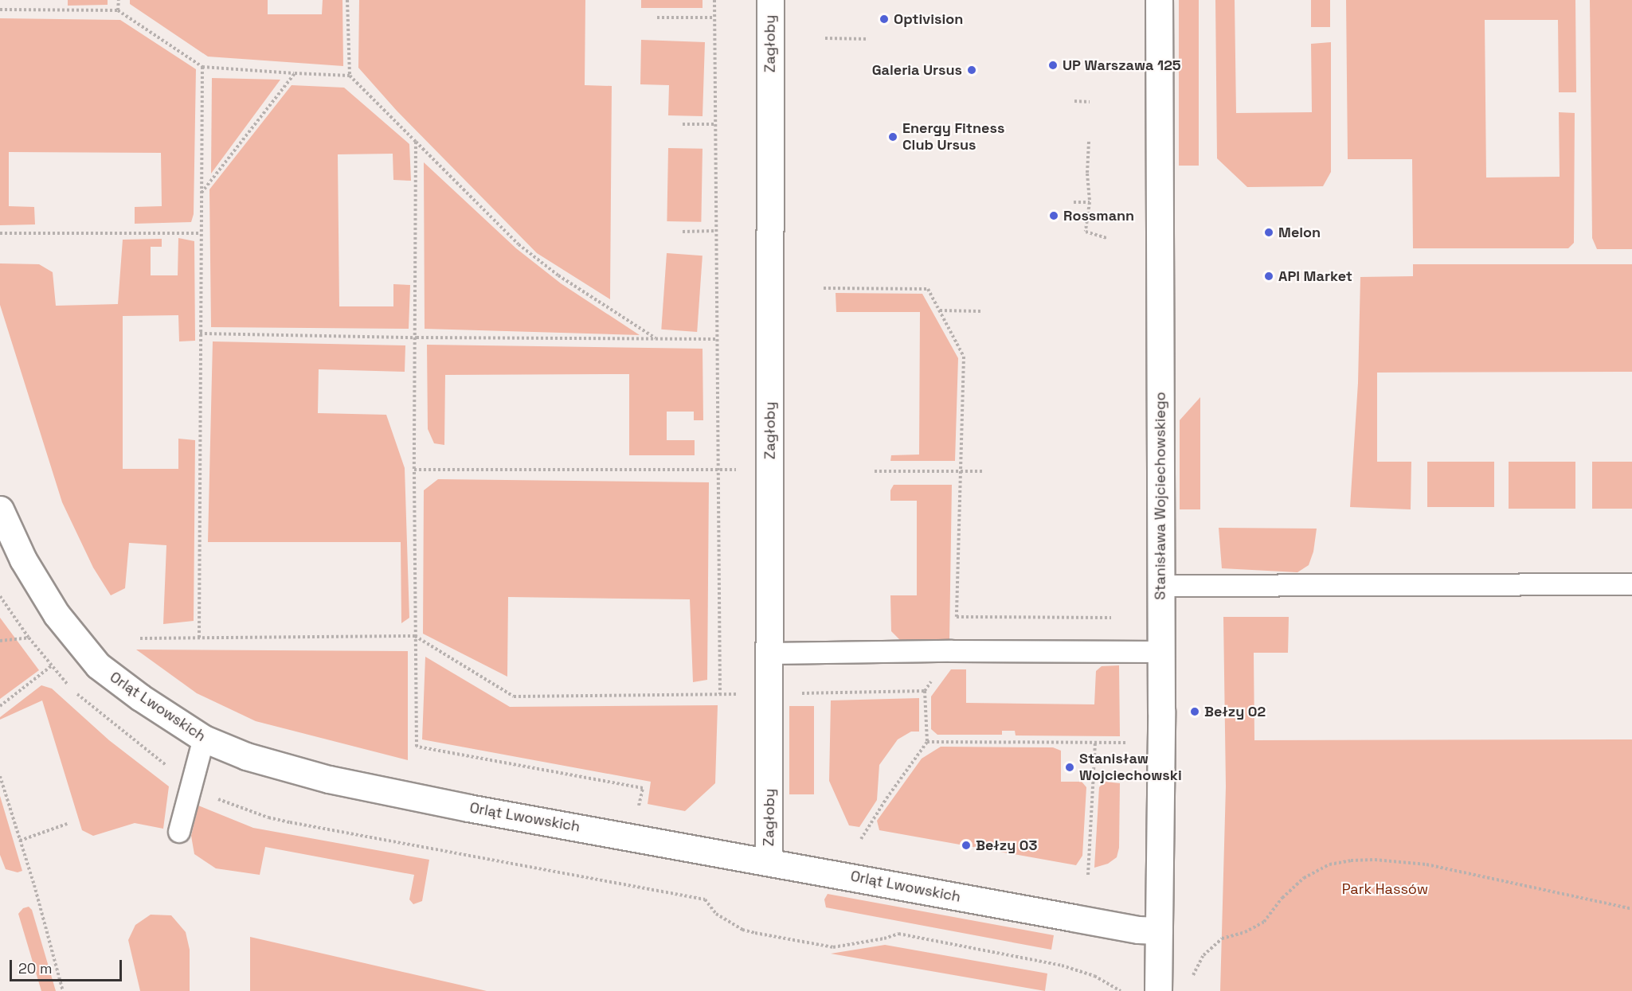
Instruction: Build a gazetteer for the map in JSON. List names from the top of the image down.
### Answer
{
  "streets": {
    "street": ["Zagłoby", "Stanisława Wojciechowskiego", "Orląt Lwowskich"]
  },
  "crossings": [
    ["Zagłoby", "Orląt Lwowskich"],
    ["Stanisława Wojciechowskiego", "Orląt Lwowskich"]
  ],
  "parks": ["Park Hassów"],
  "places": [
    "Optivision",
    "UP Warszawa 125",
    "Galeria Ursus",
    "Energy Fitness Club Ursus",
    "Rossmann",
    "Melon",
    "API Market",
    "Bełzy 02",
    "Stanisław Wojciechowski",
    "Bełzy 03"
  ],
  "scale_bar": "20 m"
}
